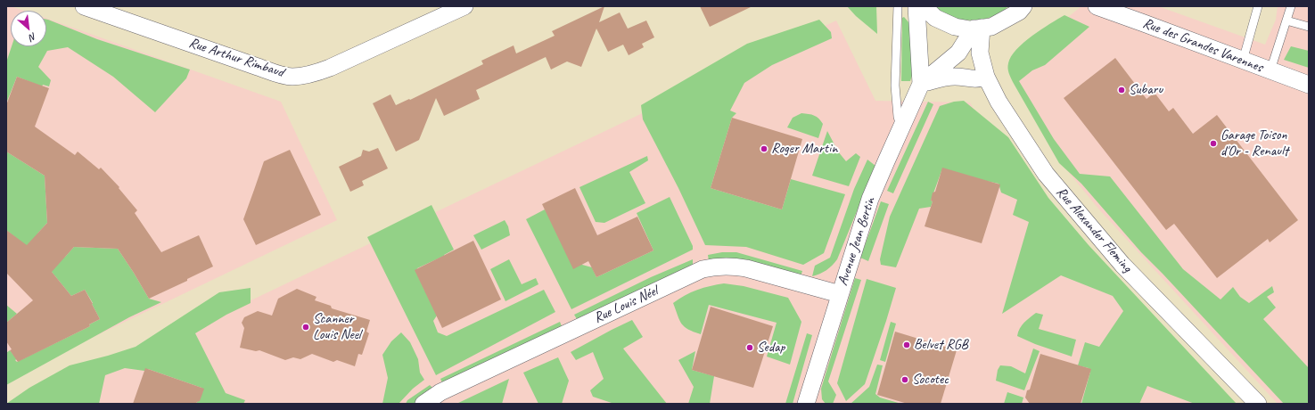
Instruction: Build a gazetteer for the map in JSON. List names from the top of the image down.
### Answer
{
  "streets": {
    "street": [
      "Rue des Grandes Varennes",
      "Rue Arthur Rimbaud",
      "Rue Alexander Fleming",
      "Avenue Jean Bertin",
      "Rue Louis Néel"
    ]
  },
  "crossings": [
    ["Rue Alexander Fleming", "Avenue Jean Bertin"],
    ["Avenue Jean Bertin", "Rue Louis Néel"]
  ],
  "places": [
    "Subaru",
    "Garage Toison d'Or - Renault",
    "Roger Martin",
    "Scanner Louis Neel",
    "Belvet RGB",
    "Sedap",
    "Socotec"
  ],
  "north": "bottom right"
}
